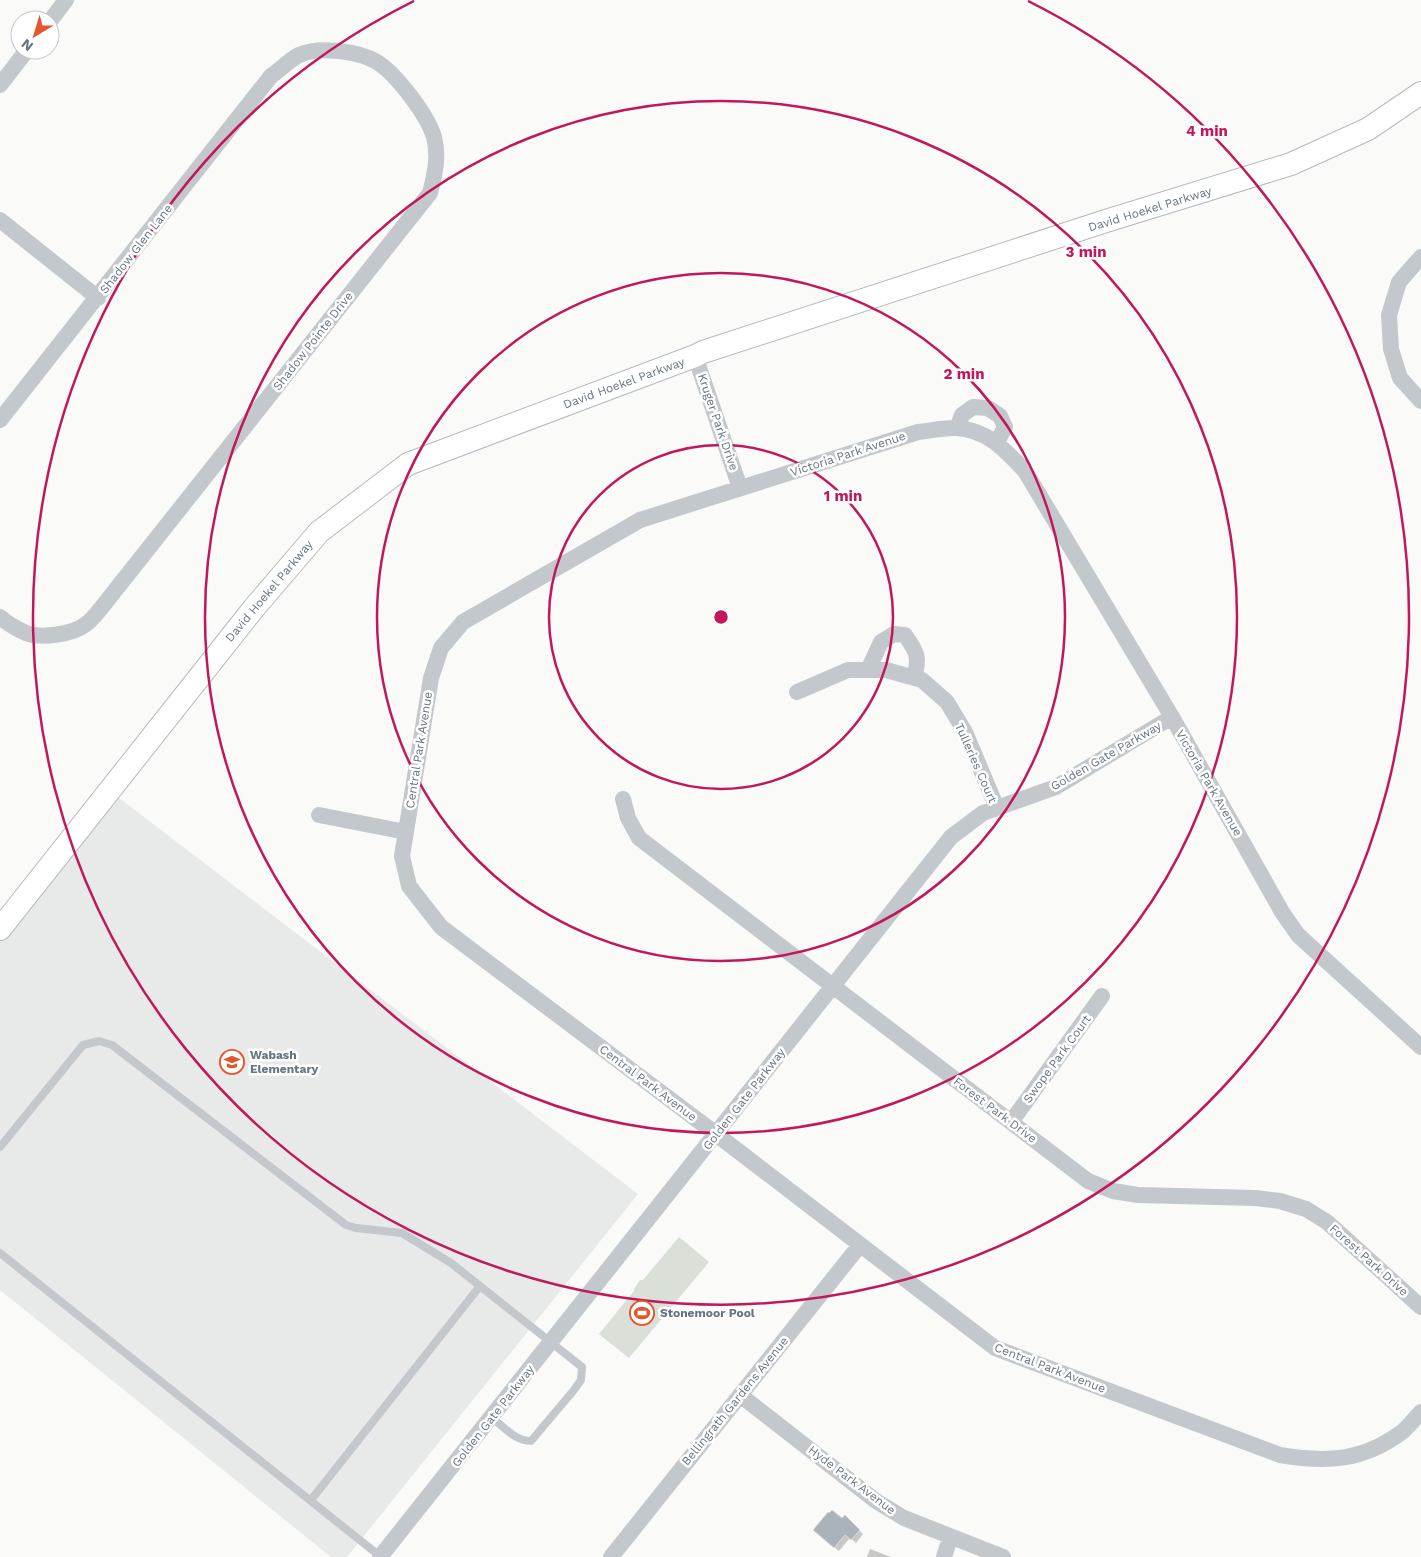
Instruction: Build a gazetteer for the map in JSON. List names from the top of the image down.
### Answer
{
  "streets": {
    "main road": ["David Hoekel Parkway"],
    "street": [
      "Shadow Glen Lane",
      "Shadow Pointe Drive",
      "Kruger Park Drive",
      "Victoria Park Avenue",
      "Central Park Avenue",
      "Golden Gate Parkway",
      "Tulleries Court",
      "Swope Park Court",
      "Forest Park Drive",
      "Bellingrath Gardens Avenue",
      "Hyde Park Avenue"
    ]
  },
  "crossings": [
    ["David Hoekel Parkway", "Kruger Park Drive"],
    ["Shadow Glen Lane", "Shadow Pointe Drive"],
    ["Kruger Park Drive", "Victoria Park Avenue"],
    ["Kruger Park Drive", "Central Park Avenue"],
    ["Victoria Park Avenue", "Central Park Avenue"],
    ["Victoria Park Avenue", "Golden Gate Parkway"],
    ["Central Park Avenue", "Golden Gate Parkway"],
    ["Central Park Avenue", "Bellingrath Gardens Avenue"],
    ["Golden Gate Parkway", "Tulleries Court"],
    ["Golden Gate Parkway", "Forest Park Drive"],
    ["Swope Park Court", "Forest Park Drive"],
    ["Bellingrath Gardens Avenue", "Hyde Park Avenue"]
  ],
  "places": {
    "school or university": ["Wabash Elementary"],
    "sports": ["Stonemoor Pool"]
  },
  "north": "bottom left",
  "rings": [
    "4 min",
    "3 min",
    "2 min",
    "1 min"
  ]
}
